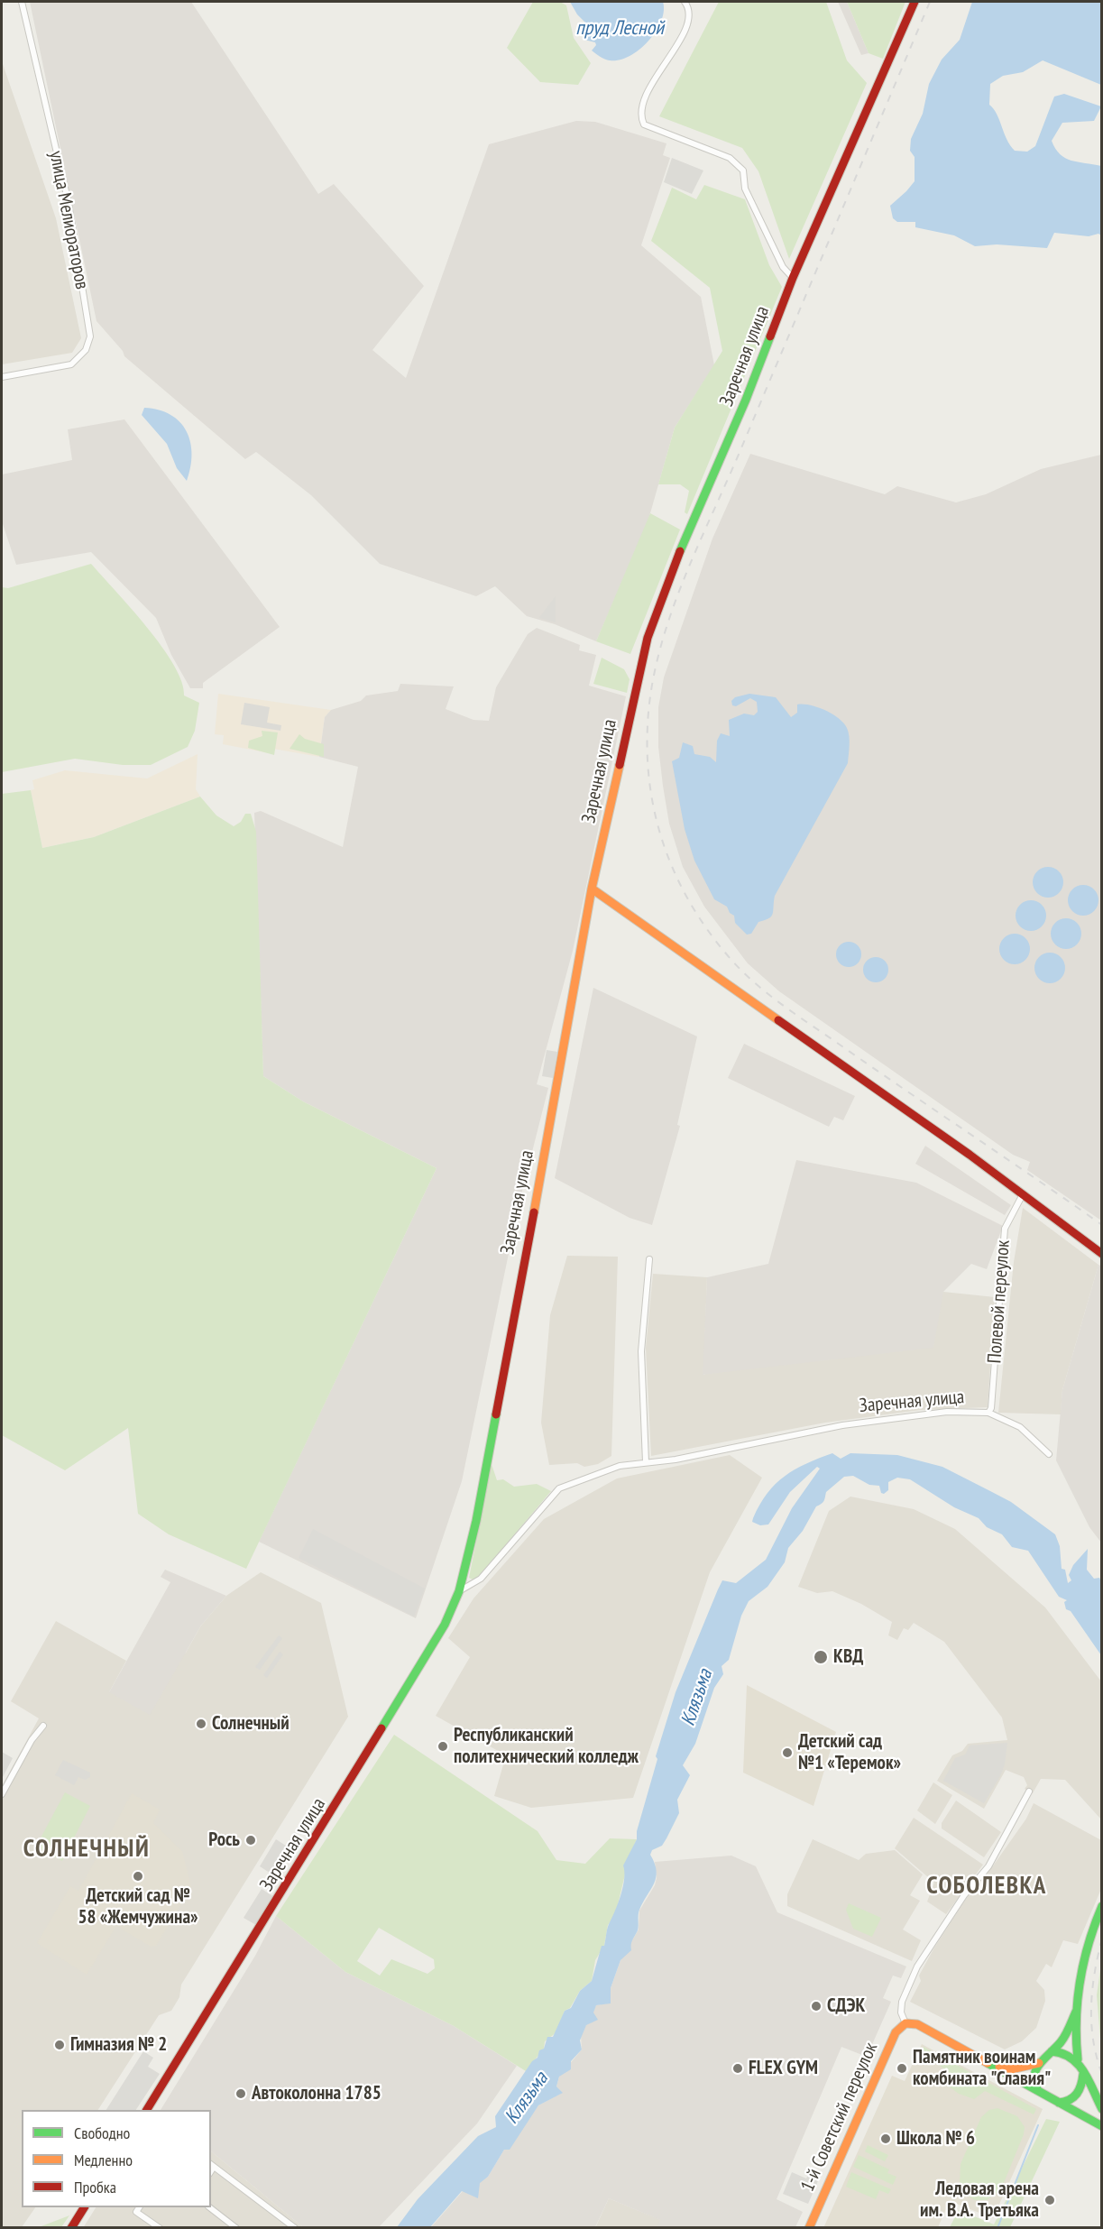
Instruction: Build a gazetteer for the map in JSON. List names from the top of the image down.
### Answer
{
  "streets": {
    "street": [
      "улица Мелиораторов",
      "Заречная улица",
      "Полевой переулок",
      "1-й Советский переулок"
    ]
  },
  "crossings": [
    ["Заречная улица", "Полевой переулок"]
  ],
  "districts": ["СОЛНЕЧНЫЙ", "СОБОЛЕВКА"],
  "water": ["пруд Лесной", "Клязьма"],
  "places": [
    "КВД",
    "Солнечный",
    "Республиканский политехнический колледж",
    "Детский сад №1 «Теремок»",
    "Рось",
    "Детский сад № 58 «Жемчужина»",
    "СДЭК",
    "Гимназия № 2",
    "FLEX GYM",
    "Памятник воинам комбината \"Славия\"",
    "Автоколонна 1785",
    "Школа № 6",
    "Ледовая арена им. В.А. Третьяка"
  ],
  "legend": ["Свободно", "Медленно", "Пробка"]
}
